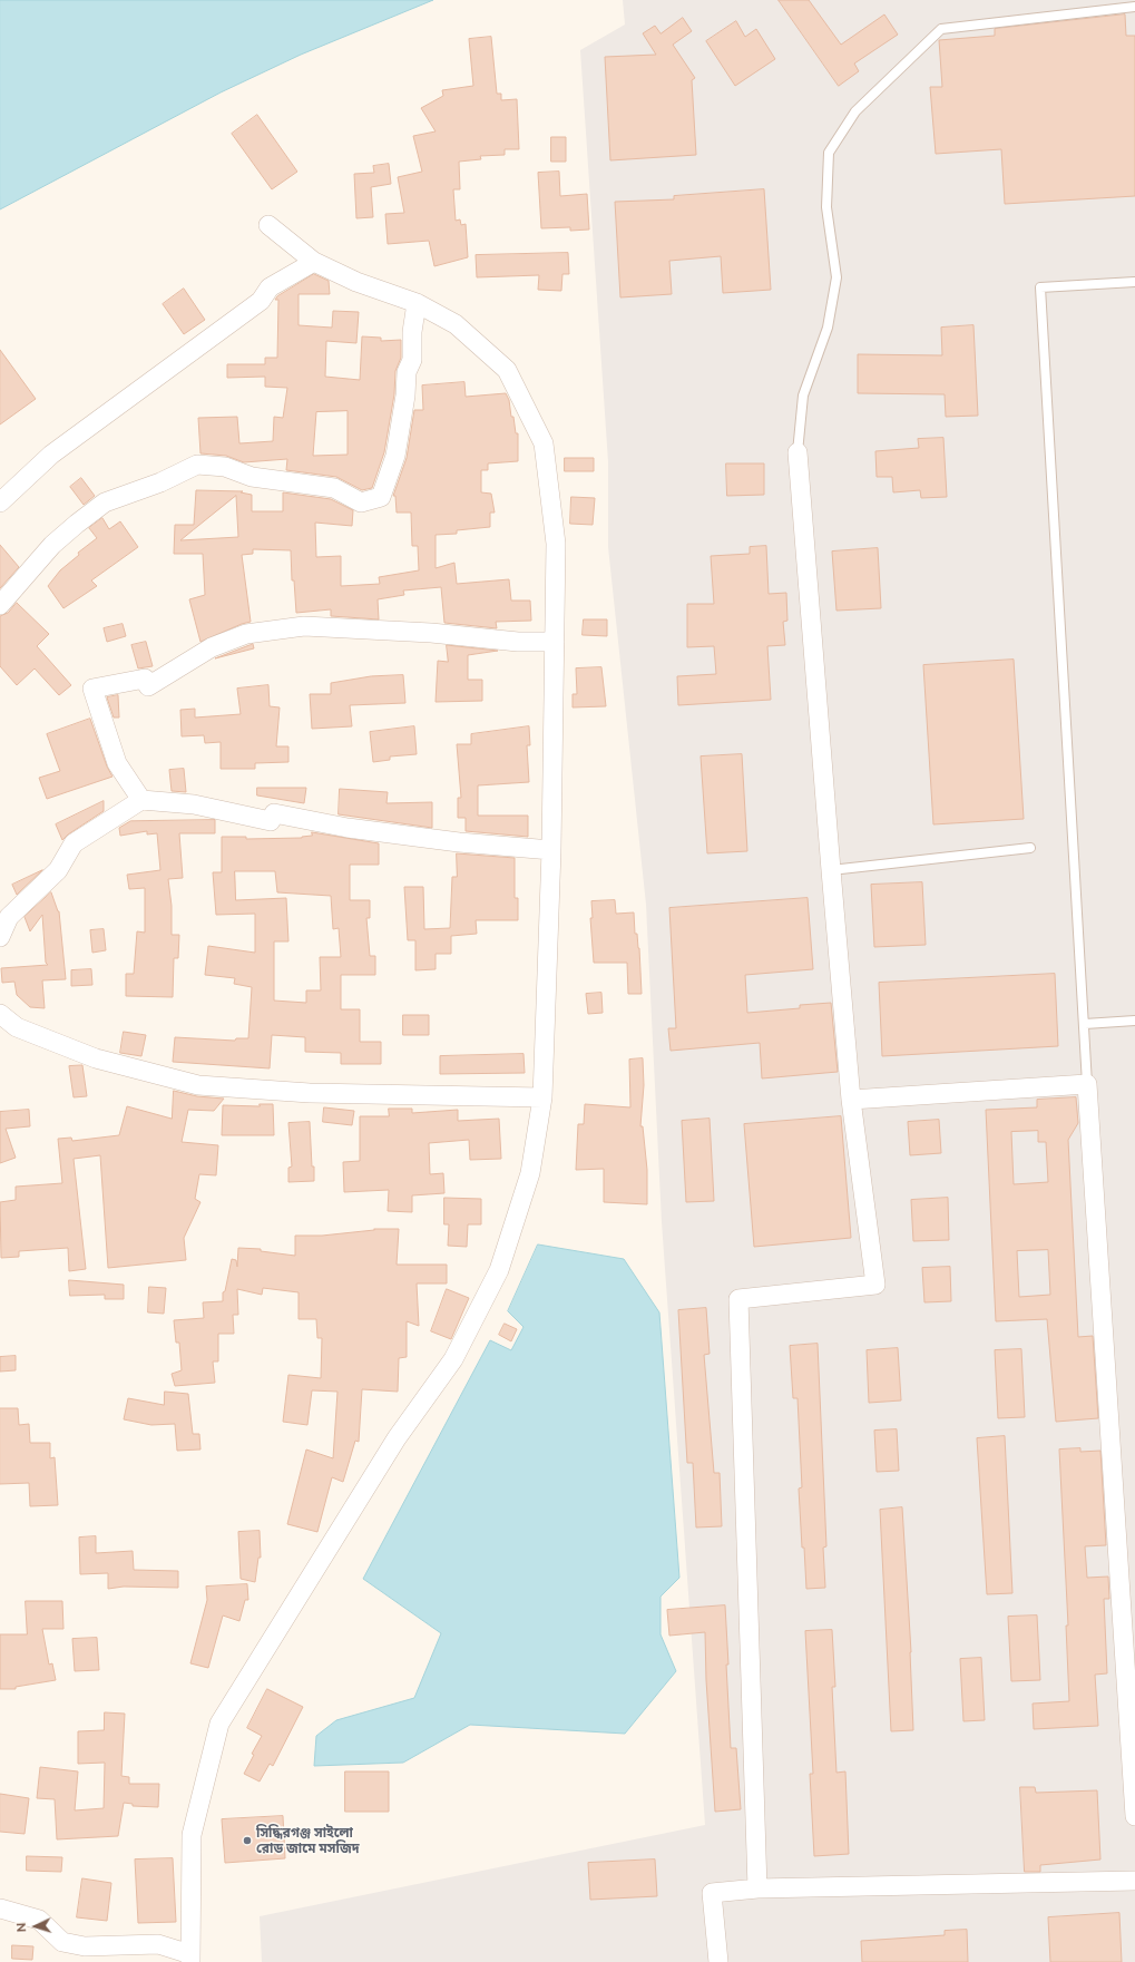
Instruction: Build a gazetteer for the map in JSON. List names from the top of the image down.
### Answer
{
  "places": ["সিদ্ধিরগঞ্জ সাইলো রোড জামে মসজিদ"],
  "north": "left"
}
